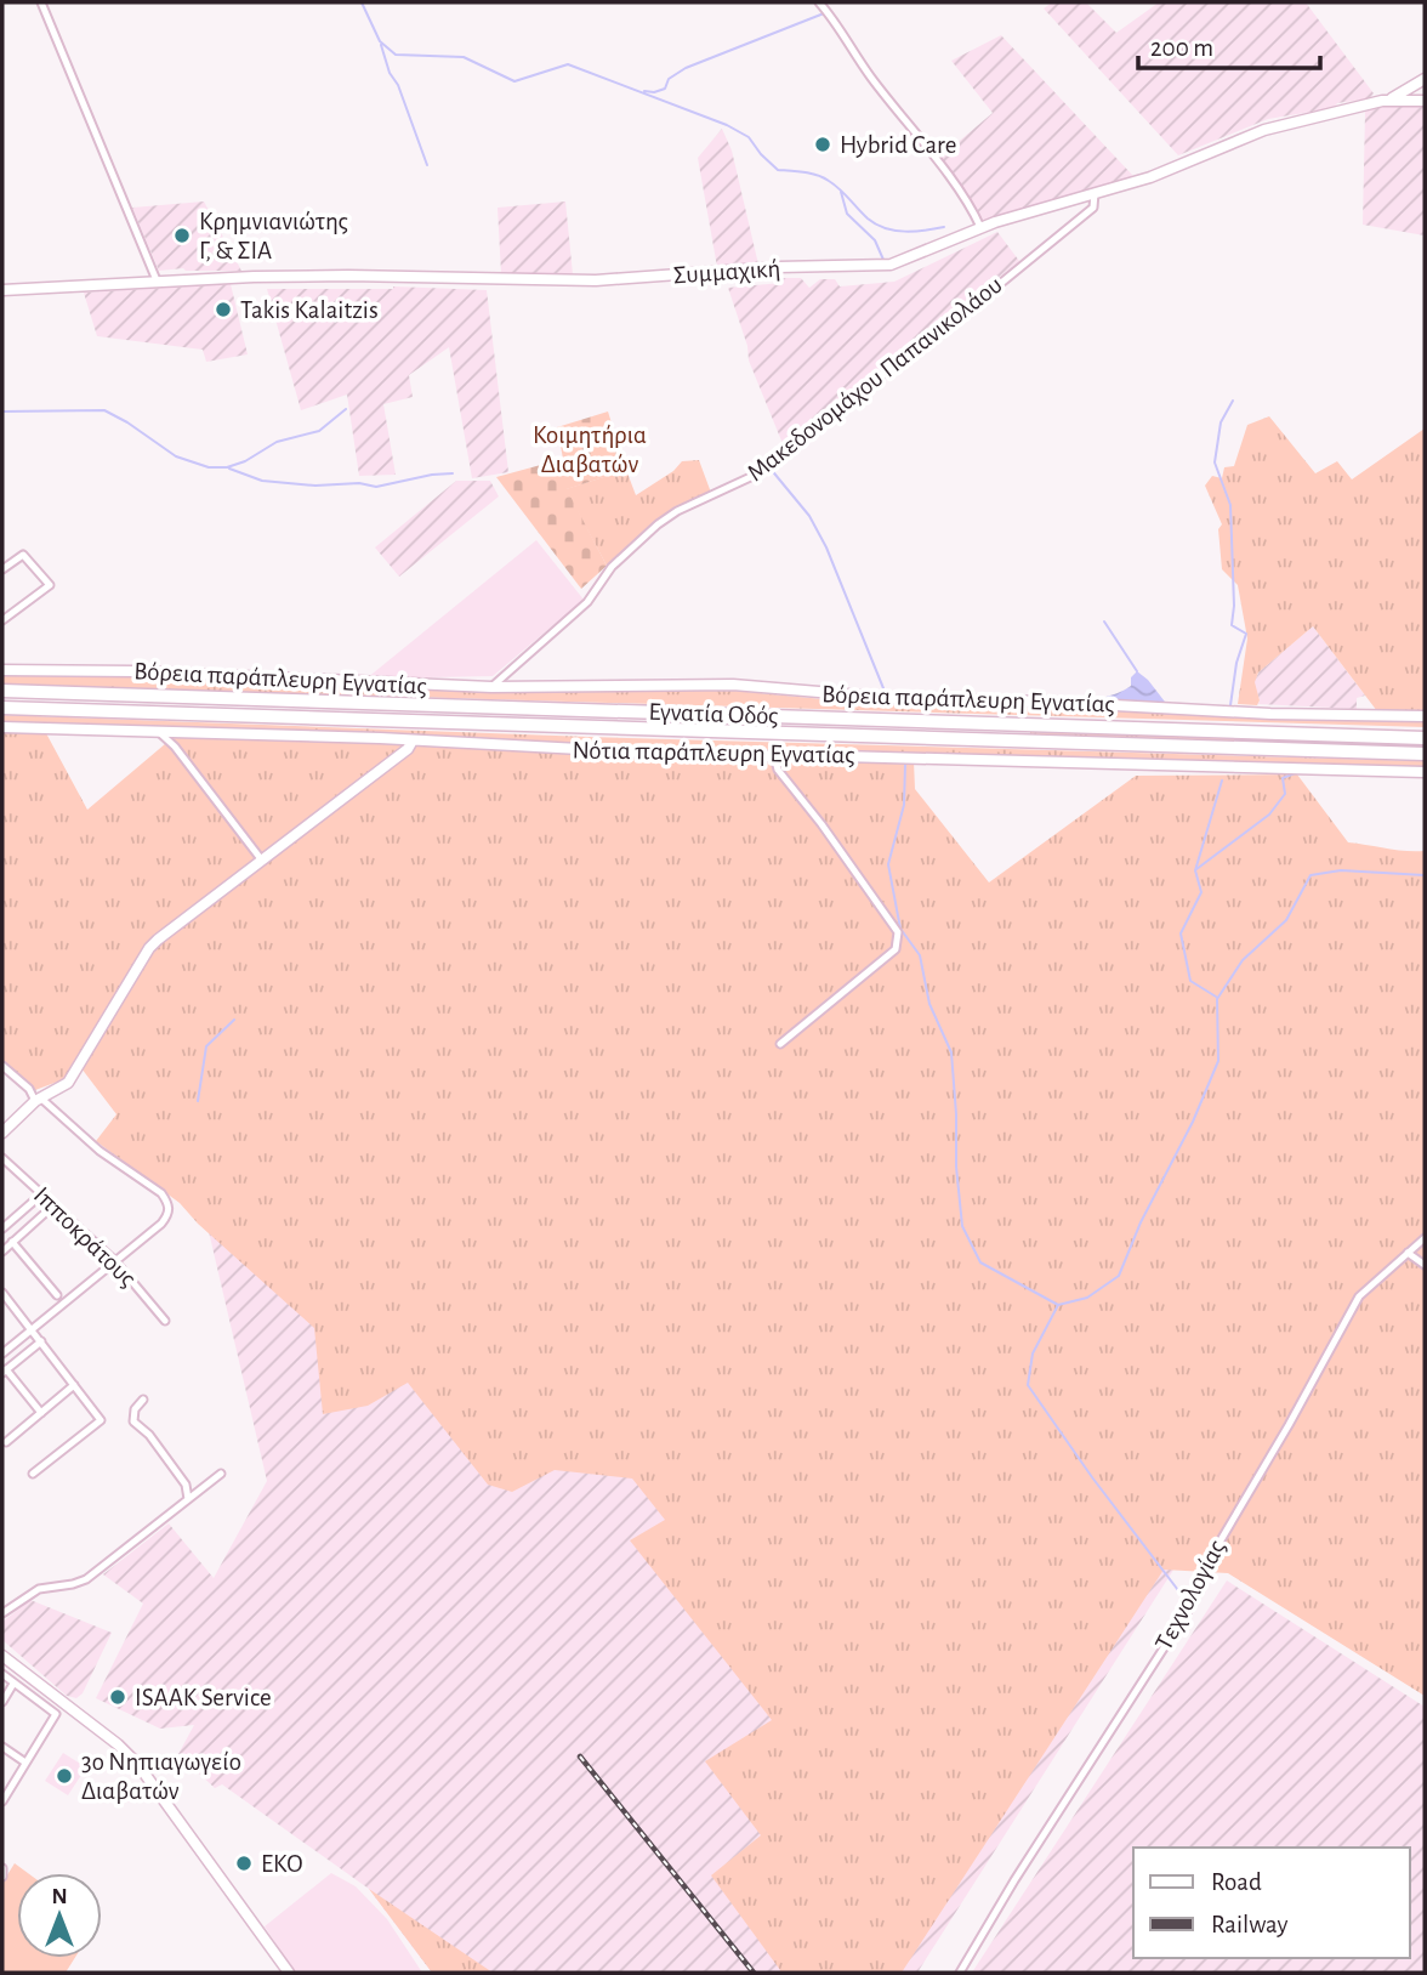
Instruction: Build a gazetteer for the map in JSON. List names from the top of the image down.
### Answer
{
  "streets": {
    "highway": ["Εγνατία Οδός"],
    "street": [
      "Συμμαχική",
      "Μακεδονομάχου Παπανικολάου",
      "Βόρεια παράπλευρη Εγνατίας",
      "Νότια παράπλευρη Εγνατίας",
      "Ιπποκράτους",
      "Τεχνολογίας"
    ]
  },
  "crossings": [
    ["Συμμαχική", "Μακεδονομάχου Παπανικολάου"],
    ["Μακεδονομάχου Παπανικολάου", "Βόρεια παράπλευρη Εγνατίας"]
  ],
  "parks": ["Κοιμητήρια Διαβατών"],
  "places": [
    "Hybrid Care",
    "Κρημνιανιώτης Γ, & ΣΙΑ",
    "Takis Kalaitzis",
    "ISAAK Service",
    "3ο Νηπιαγωγείο Διαβατών",
    "EKO"
  ],
  "legend": ["Road", "Railway"],
  "scale_bar": "200 m",
  "north": "top"
}
